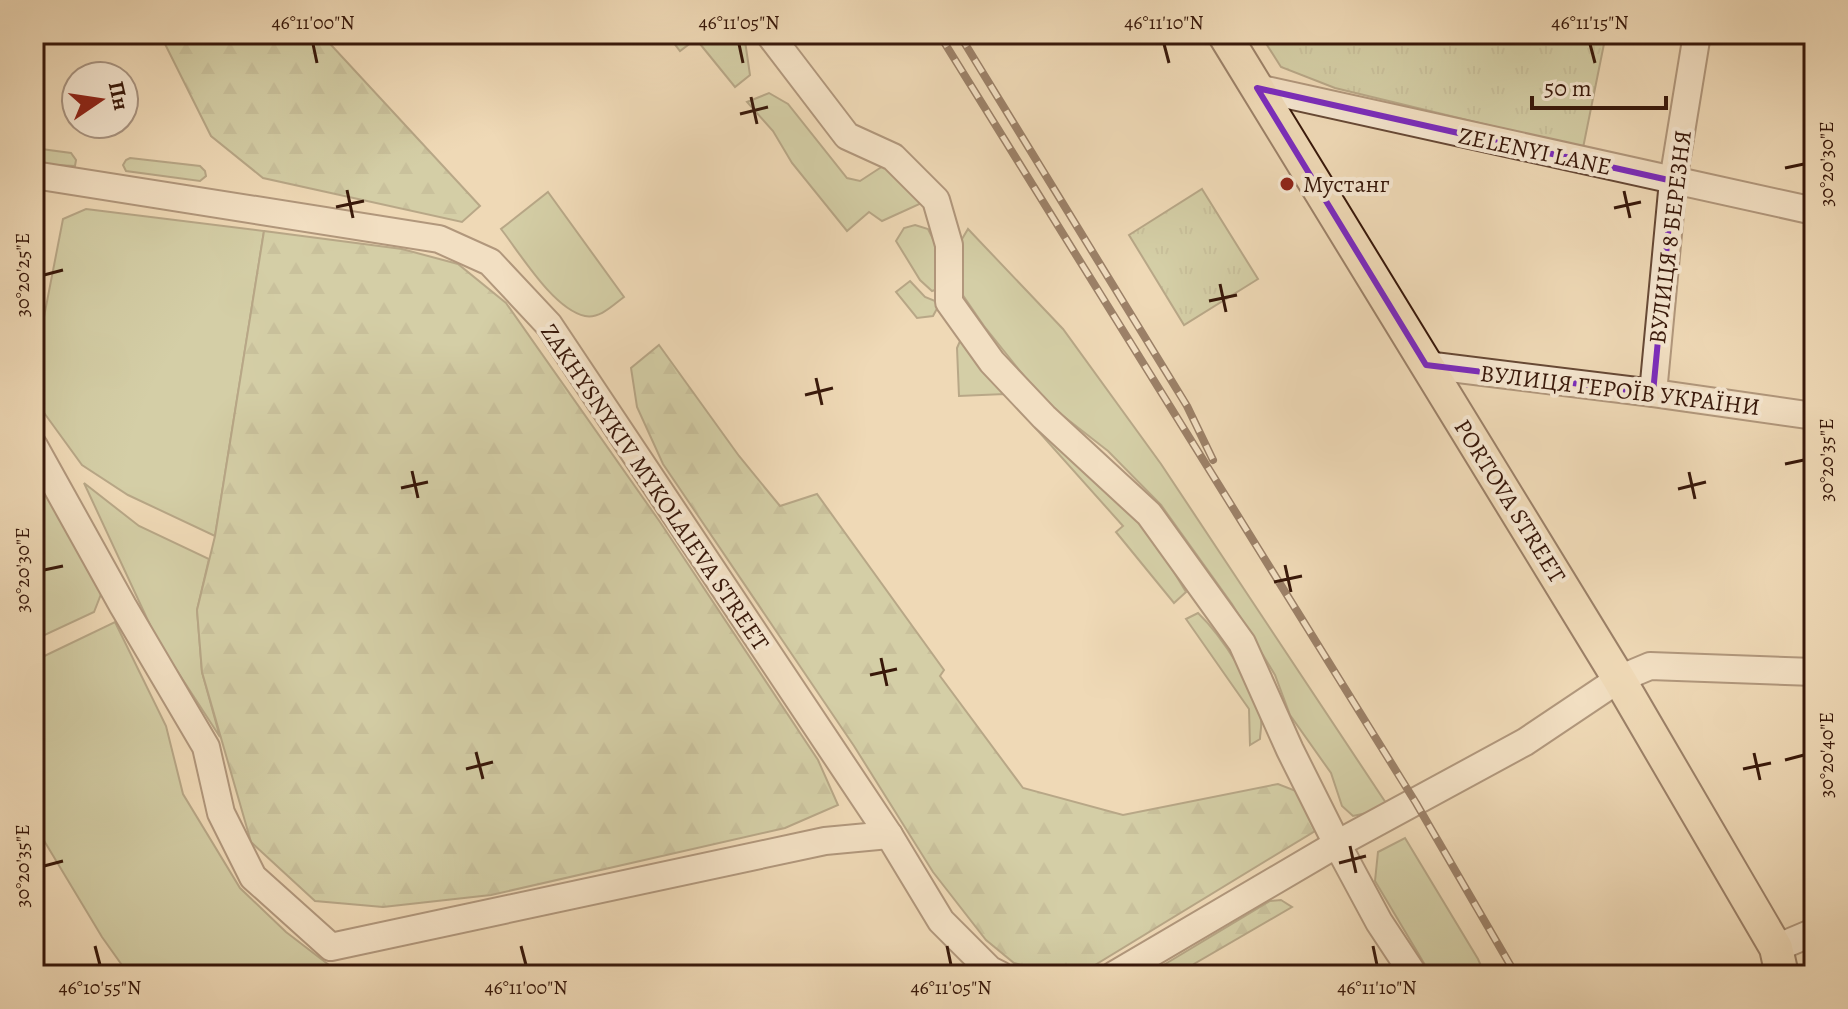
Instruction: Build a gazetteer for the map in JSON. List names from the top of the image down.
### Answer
{
  "streets": {
    "main road": ["PORTOVA STREET"],
    "street": [
      "ZELENYI LANE",
      "ВУЛИЦЯ 8 БЕРЕЗНЯ",
      "ВУЛИЦЯ ГЕРОЇВ УКРАЇНИ",
      "ZAKHYSNYKIV MYKOLAIEVA STREET"
    ]
  },
  "crossings": [
    ["ZELENYI LANE", "ВУЛИЦЯ 8 БЕРЕЗНЯ"],
    ["ZELENYI LANE", "PORTOVA STREET"],
    ["ВУЛИЦЯ 8 БЕРЕЗНЯ", "ВУЛИЦЯ ГЕРОЇВ УКРАЇНИ"],
    ["ВУЛИЦЯ ГЕРОЇВ УКРАЇНИ", "PORTOVA STREET"]
  ],
  "places": ["Мустанг"],
  "scale_bar": "50 m",
  "north": "right",
  "coordinates": [
    "46°11'00\"N",
    "46°11'05\"N",
    "46°11'10\"N",
    "46°11'15\"N",
    "30°20'30\"E",
    "30°20'25\"E",
    "30°20'35\"E",
    "30°20'40\"E",
    "46°10'55\"N"
  ]
}
